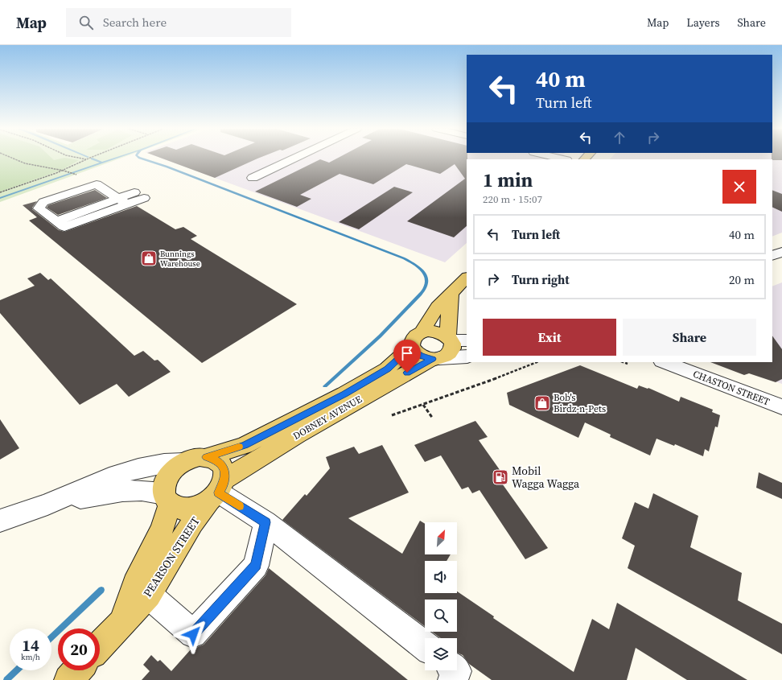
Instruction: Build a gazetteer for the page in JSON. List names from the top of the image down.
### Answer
{
  "streets": {
    "main road": ["DOBNEY AVENUE", "PEARSON STREET"],
    "street": ["CHASTON STREET"]
  },
  "crossings": [
    ["DOBNEY AVENUE", "PEARSON STREET"]
  ],
  "places": {
    "shop": ["Bunnings Warehouse", "Bob's Birdz-n-Pets"],
    "fuel station": ["Mobil Wagga Wagga"]
  },
  "north": "top right",
  "page": {
    "header": "Map",
    "search": "Search here",
    "nav": ["Map", "Layers", "Share"],
    "turn": ["40 m", "Turn left"],
    "heading": ["1 min", "220 m · 15:07"],
    "list": [
      {
        "name": "Turn left",
        "value": "40 m"
      },
      {
        "name": "Turn right",
        "value": "20 m"
      }
    ],
    "buttons": ["Exit", "Share"],
    "speed": "14 km/h",
    "limit": "20"
  }
}
